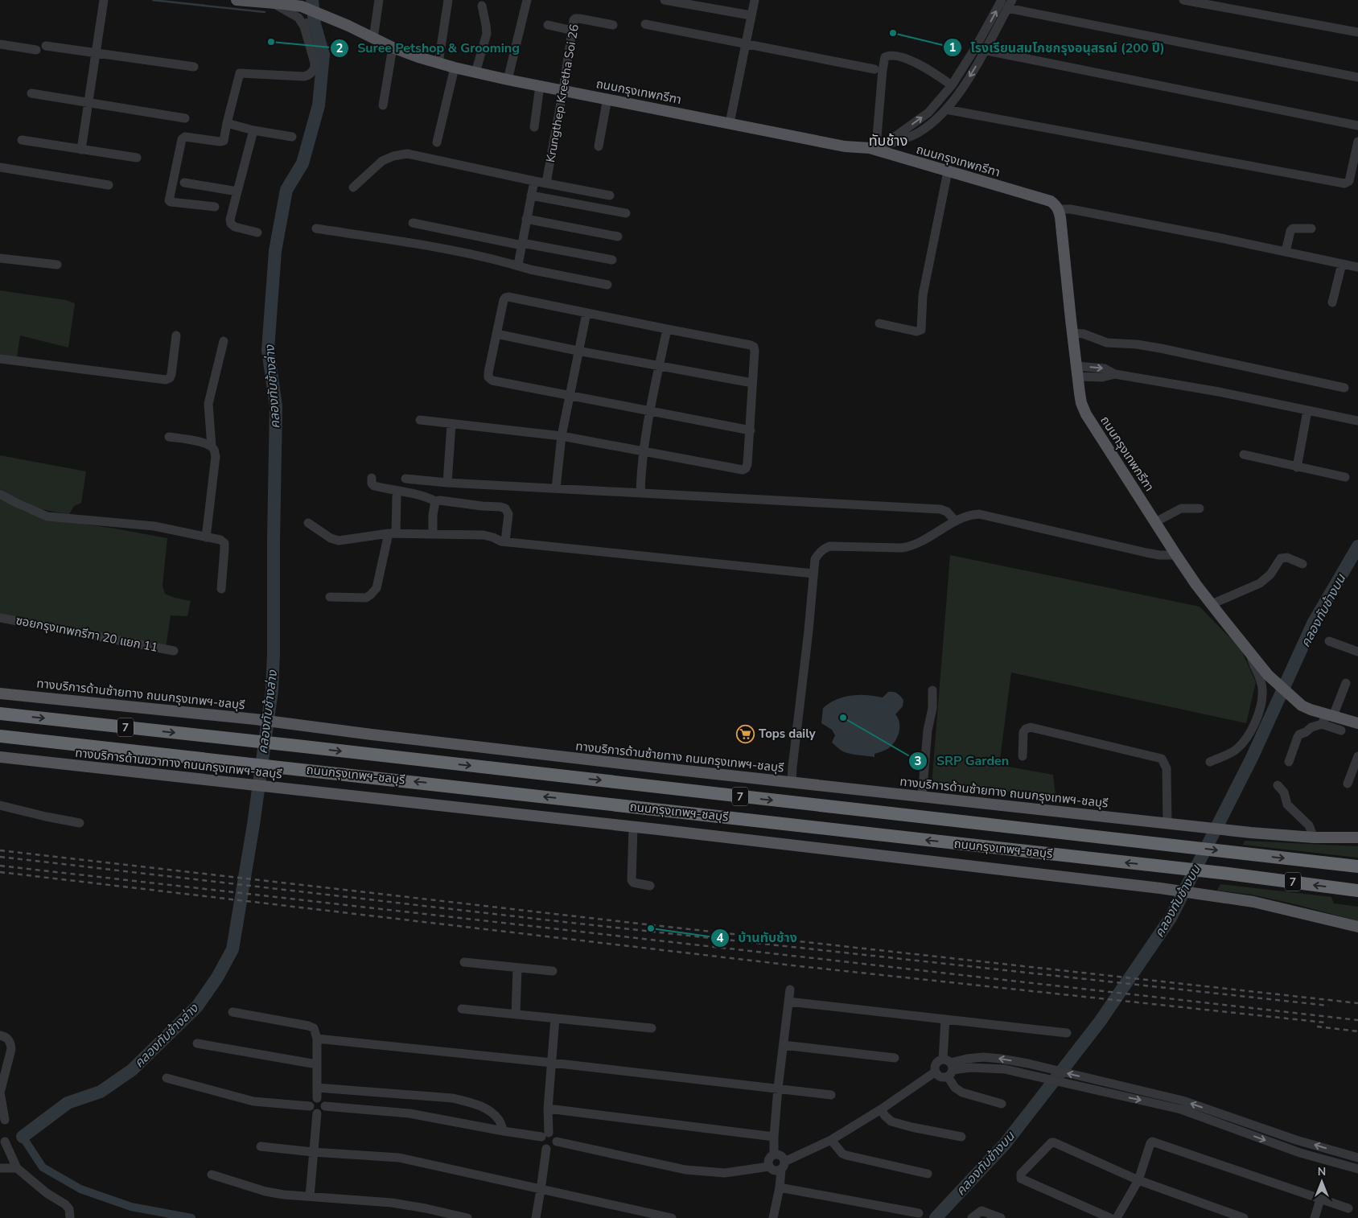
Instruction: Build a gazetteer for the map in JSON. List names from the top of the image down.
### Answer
{
  "streets": {
    "highway": ["7", "ถนนกรุงเทพฯ-ชลบุรี"],
    "main road": ["ถนนกรุงเทพกรีฑา", "ทางบริการด้านซ้ายทาง ถนนกรุงเทพฯ-ชลบุรี", "ทางบริการด้านขวาทาง ถนนกรุงเทพฯ-ชลบุรี"],
    "street": ["Krungthep Kreetha Soi 26", "ซอยกรุงเทพกรีฑา 20 แยก 11"]
  },
  "crossings": [
    ["ถนนกรุงเทพกรีฑา", "Krungthep Kreetha Soi 26"]
  ],
  "districts": ["ทับช้าง"],
  "water": ["คลองทับช้างล่าง", "คลองทับช้างบน"],
  "places": {
    "other": [
      "โรงเรียนสมโภชกรุงอนุสรณ์ (200 ปี)",
      "Suree Petshop & Grooming",
      "SRP Garden",
      "บ้านทับช้าง"
    ],
    "supermarket": ["Tops daily"]
  },
  "north": "top"
}
